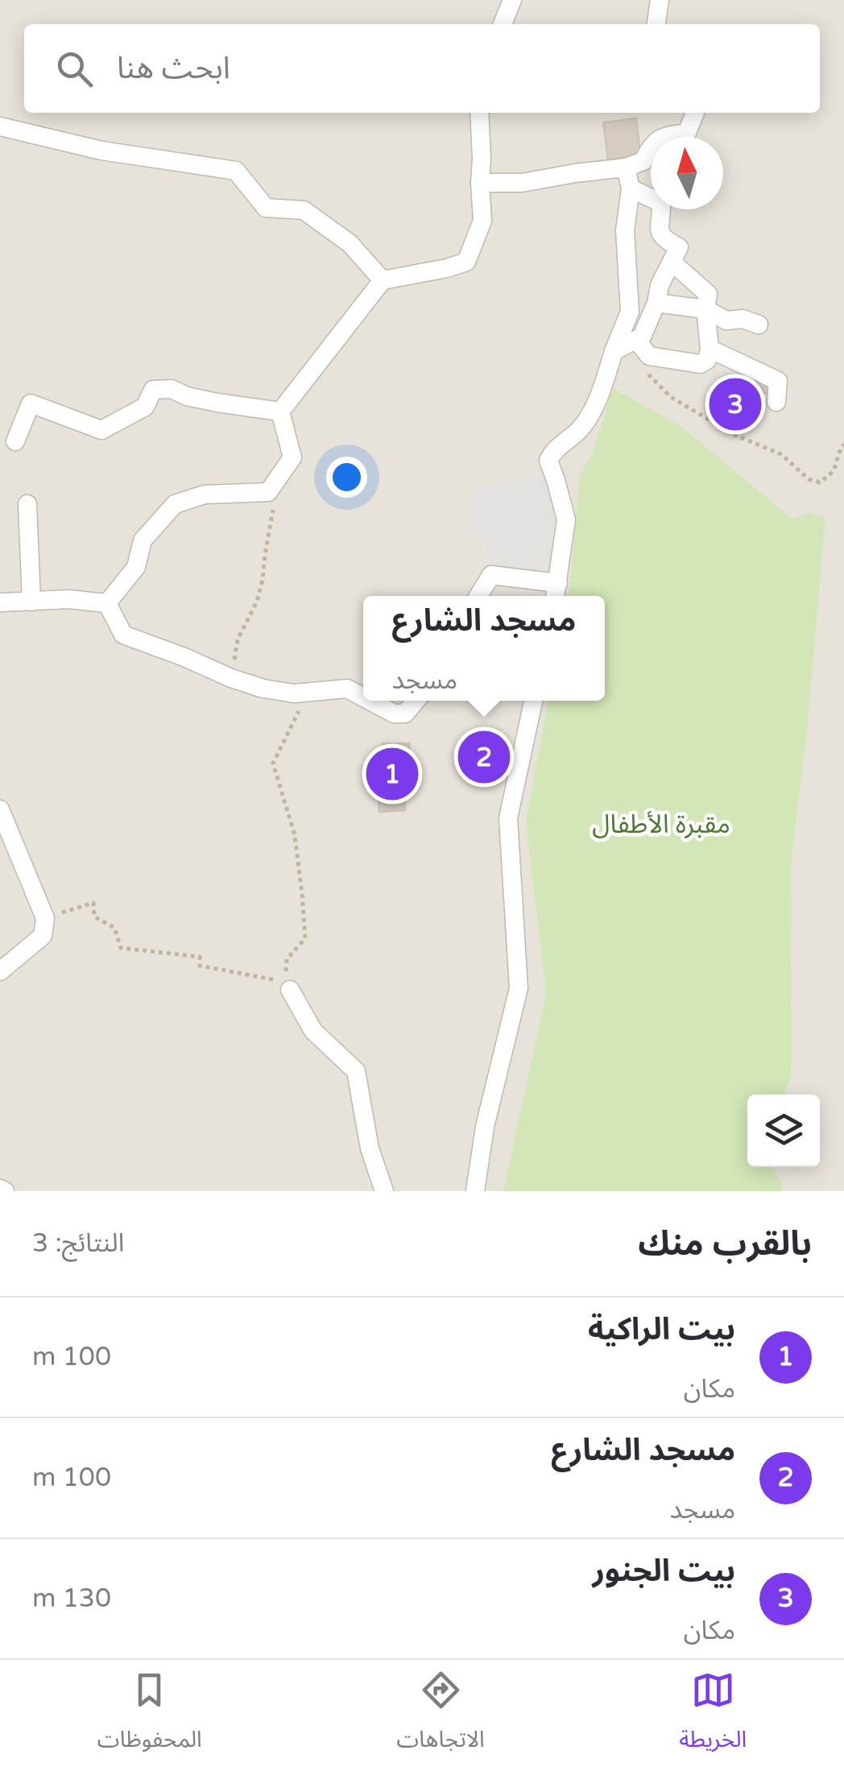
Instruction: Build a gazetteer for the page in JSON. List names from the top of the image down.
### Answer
{
  "parks": ["مقبرة الأطفال"],
  "north": "top",
  "page": {
    "search": "ابحث هنا",
    "pins": ["3", "2", "1"],
    "popup": ["مسجد الشارع", "مسجد"],
    "heading": ["بالقرب منك", "النتائج: 3"],
    "list": [
      {
        "mark": "1",
        "name": "بيت الراكية",
        "note": "مكان",
        "value": "100 m"
      },
      {
        "mark": "2",
        "name": "مسجد الشارع",
        "note": "مسجد",
        "value": "100 m"
      },
      {
        "mark": "3",
        "name": "بيت الجنور",
        "note": "مكان",
        "value": "130 m"
      }
    ],
    "nav": ["الخريطة", "الاتجاهات", "المحفوظات"]
  }
}
